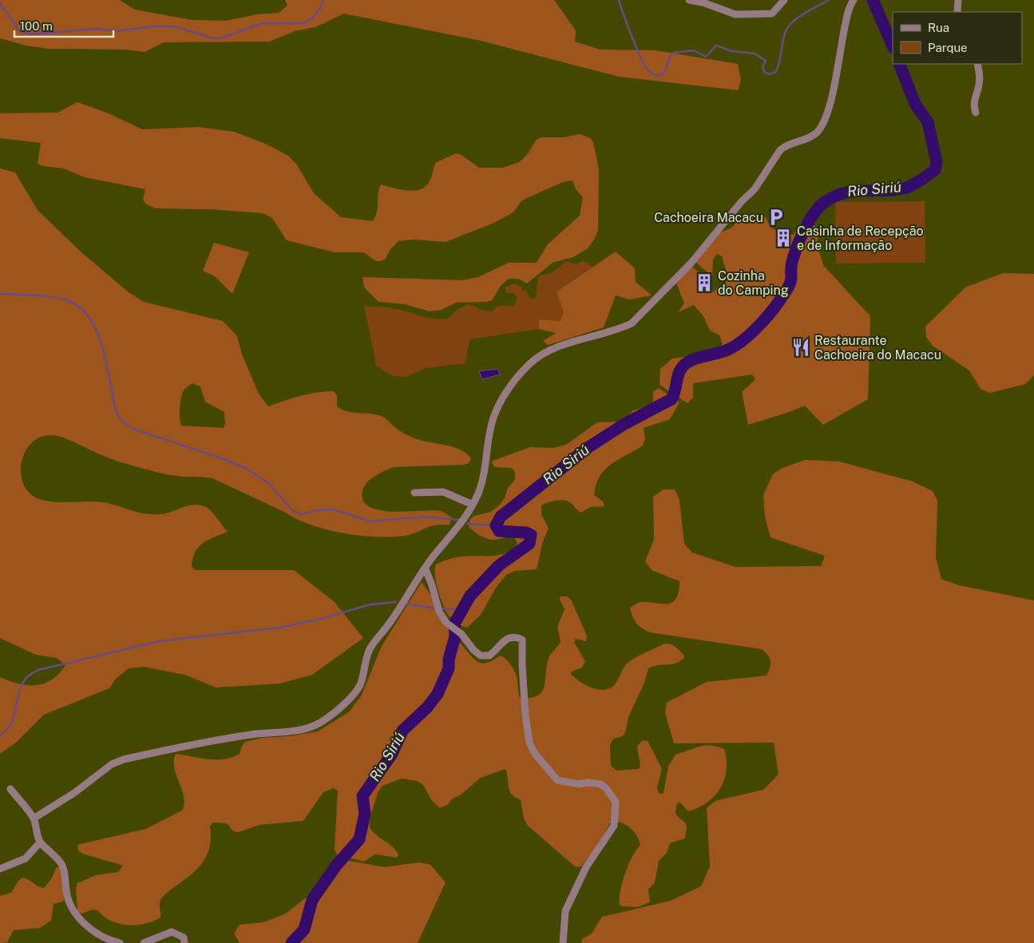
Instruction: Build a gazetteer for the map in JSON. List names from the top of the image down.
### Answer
{
  "water": ["Rio Siriú"],
  "places": {
    "parking": ["Cachoeira Macacu"],
    "building": ["Casinha de Recepção e de Informação", "Cozinha do Camping"],
    "restaurant": ["Restaurante Cachoeira do Macacu"]
  },
  "legend": ["Rua", "Parque"],
  "scale_bar": "100 m"
}
